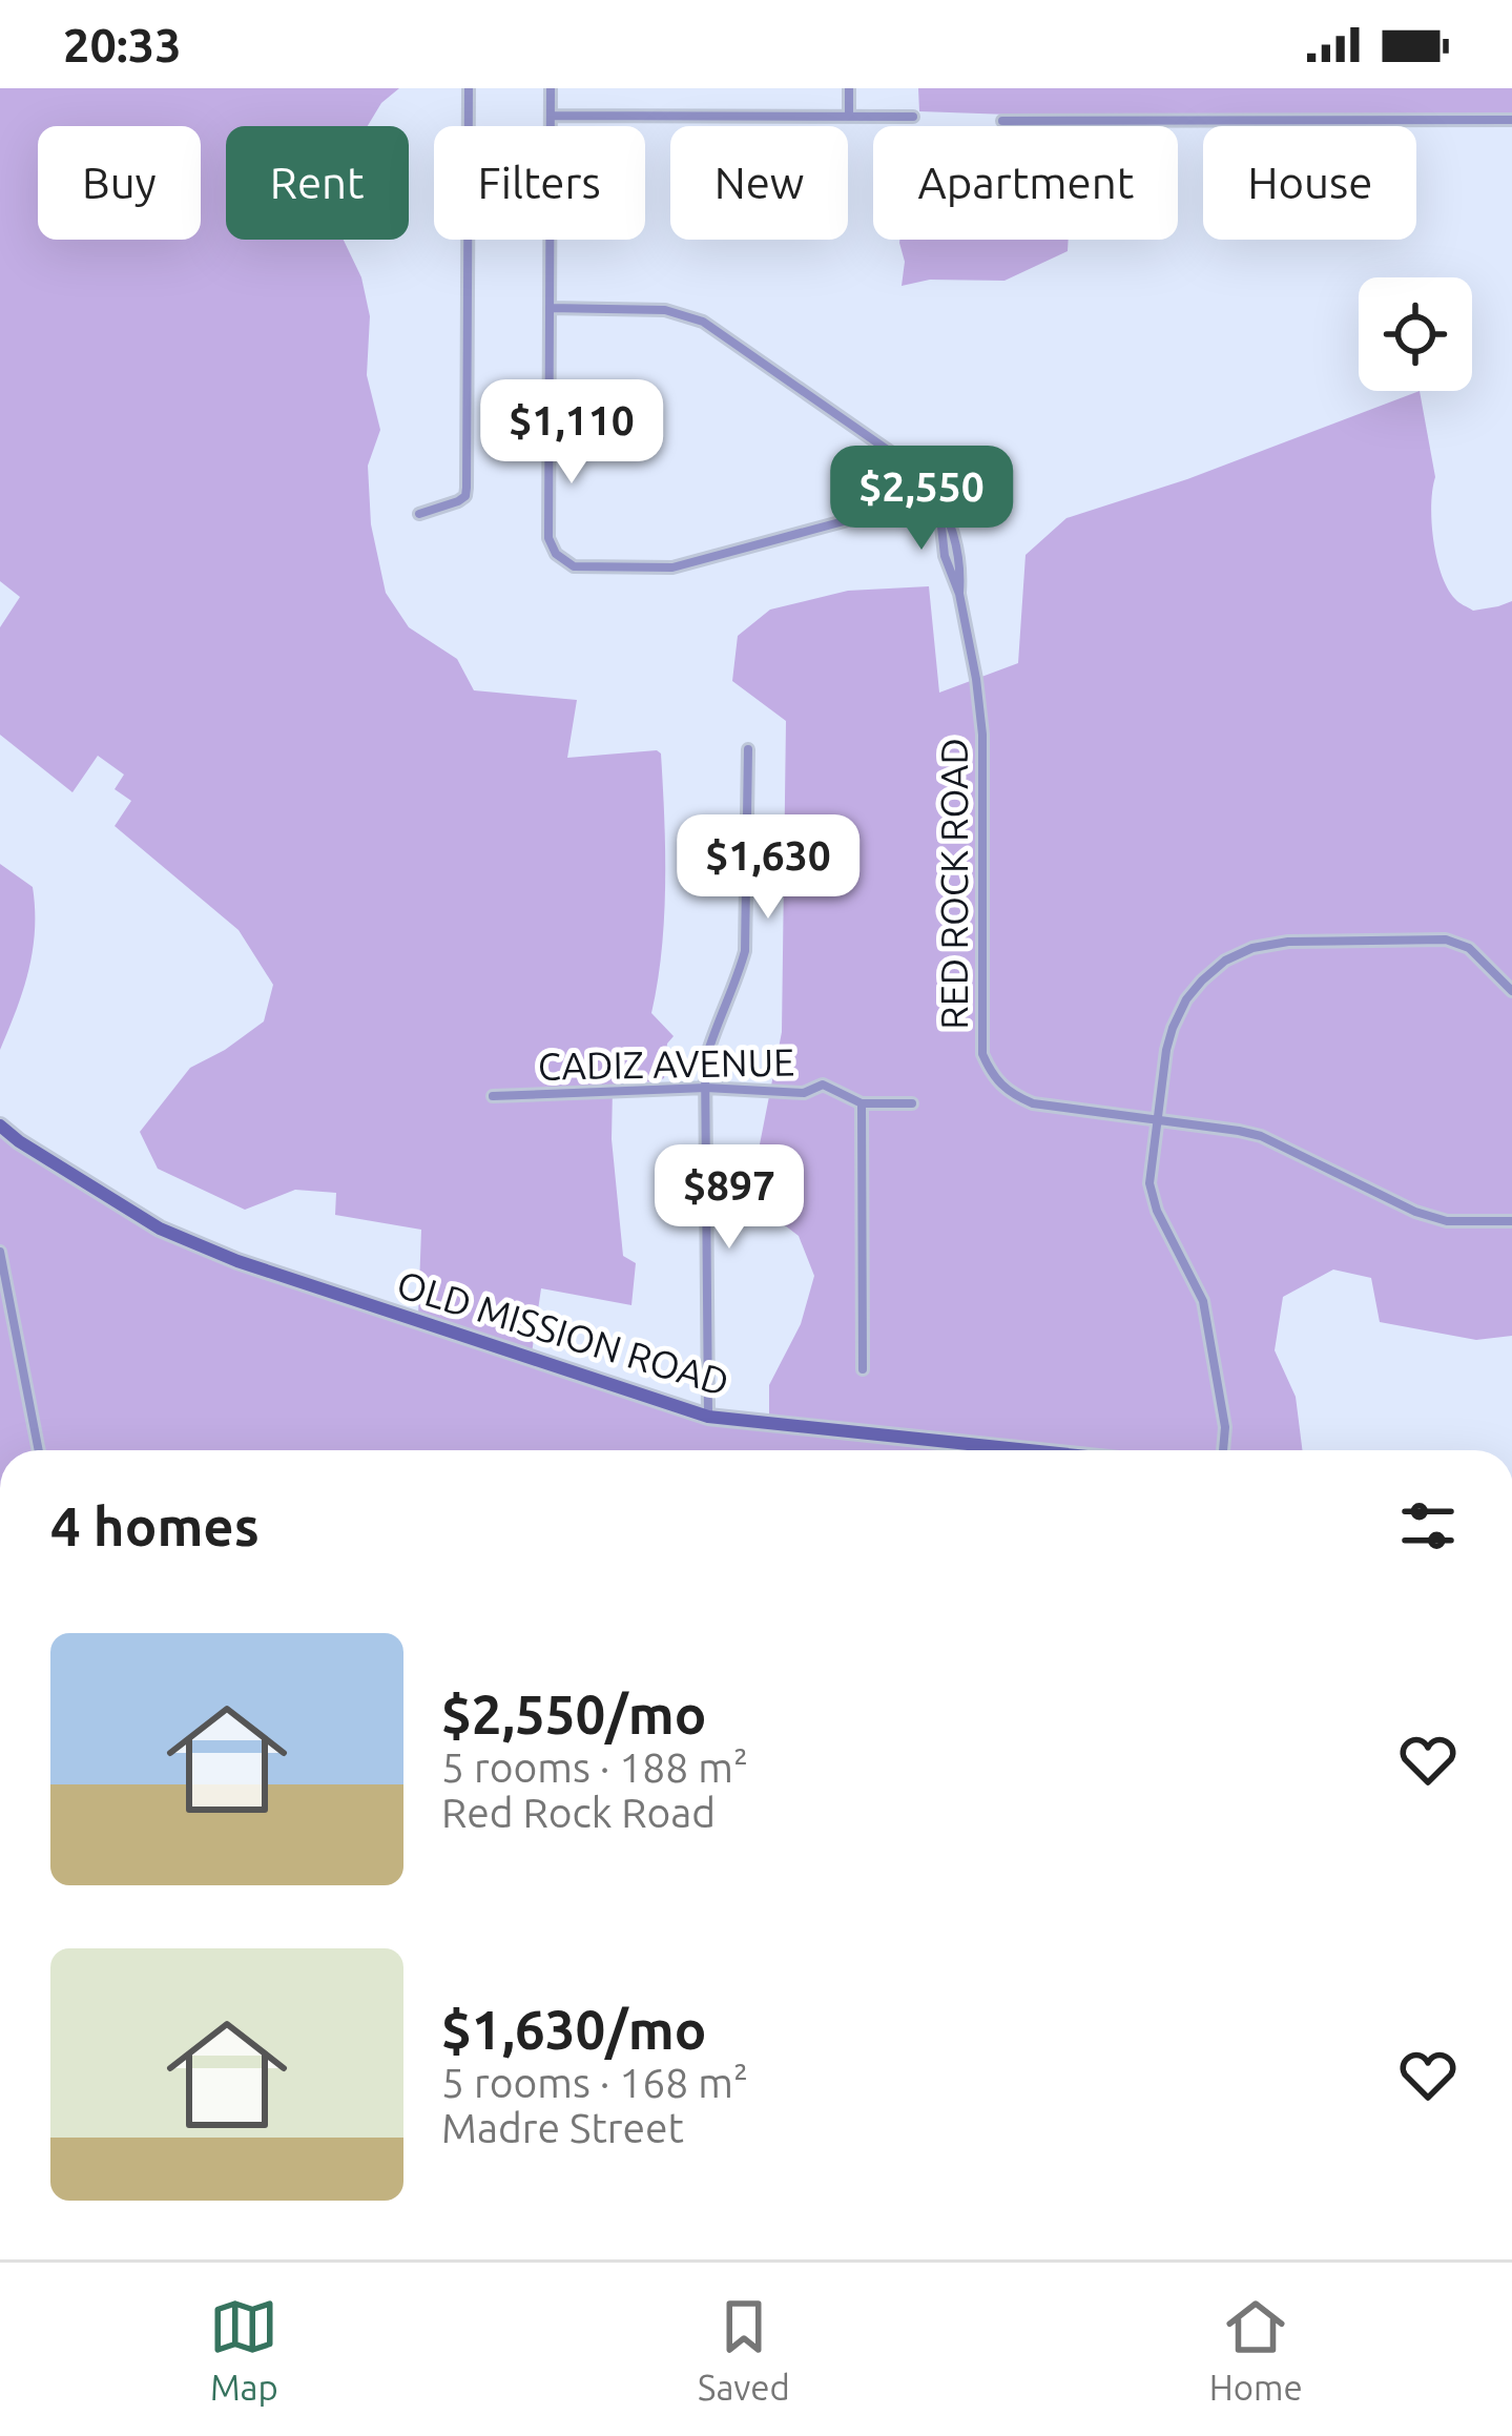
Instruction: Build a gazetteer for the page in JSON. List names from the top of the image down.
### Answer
{
  "streets": {
    "street": ["RED ROCK ROAD", "CADIZ AVENUE", "OLD MISSION ROAD"]
  },
  "page": {
    "status": "20:33",
    "chip": [
      "Buy",
      "Rent",
      "Filters",
      "New",
      "Apartment",
      "House"
    ],
    "price": [
      "$1,110",
      "$2,550",
      "$1,630",
      "$897"
    ],
    "heading": "4 homes",
    "list": [
      {
        "name": "$2,550/mo",
        "note": "5 rooms · 188 m² · Red Rock Road"
      },
      {
        "name": "$1,630/mo",
        "note": "5 rooms · 168 m² · Madre Street"
      }
    ],
    "tabs": ["Map", "Saved", "Home"]
  }
}
